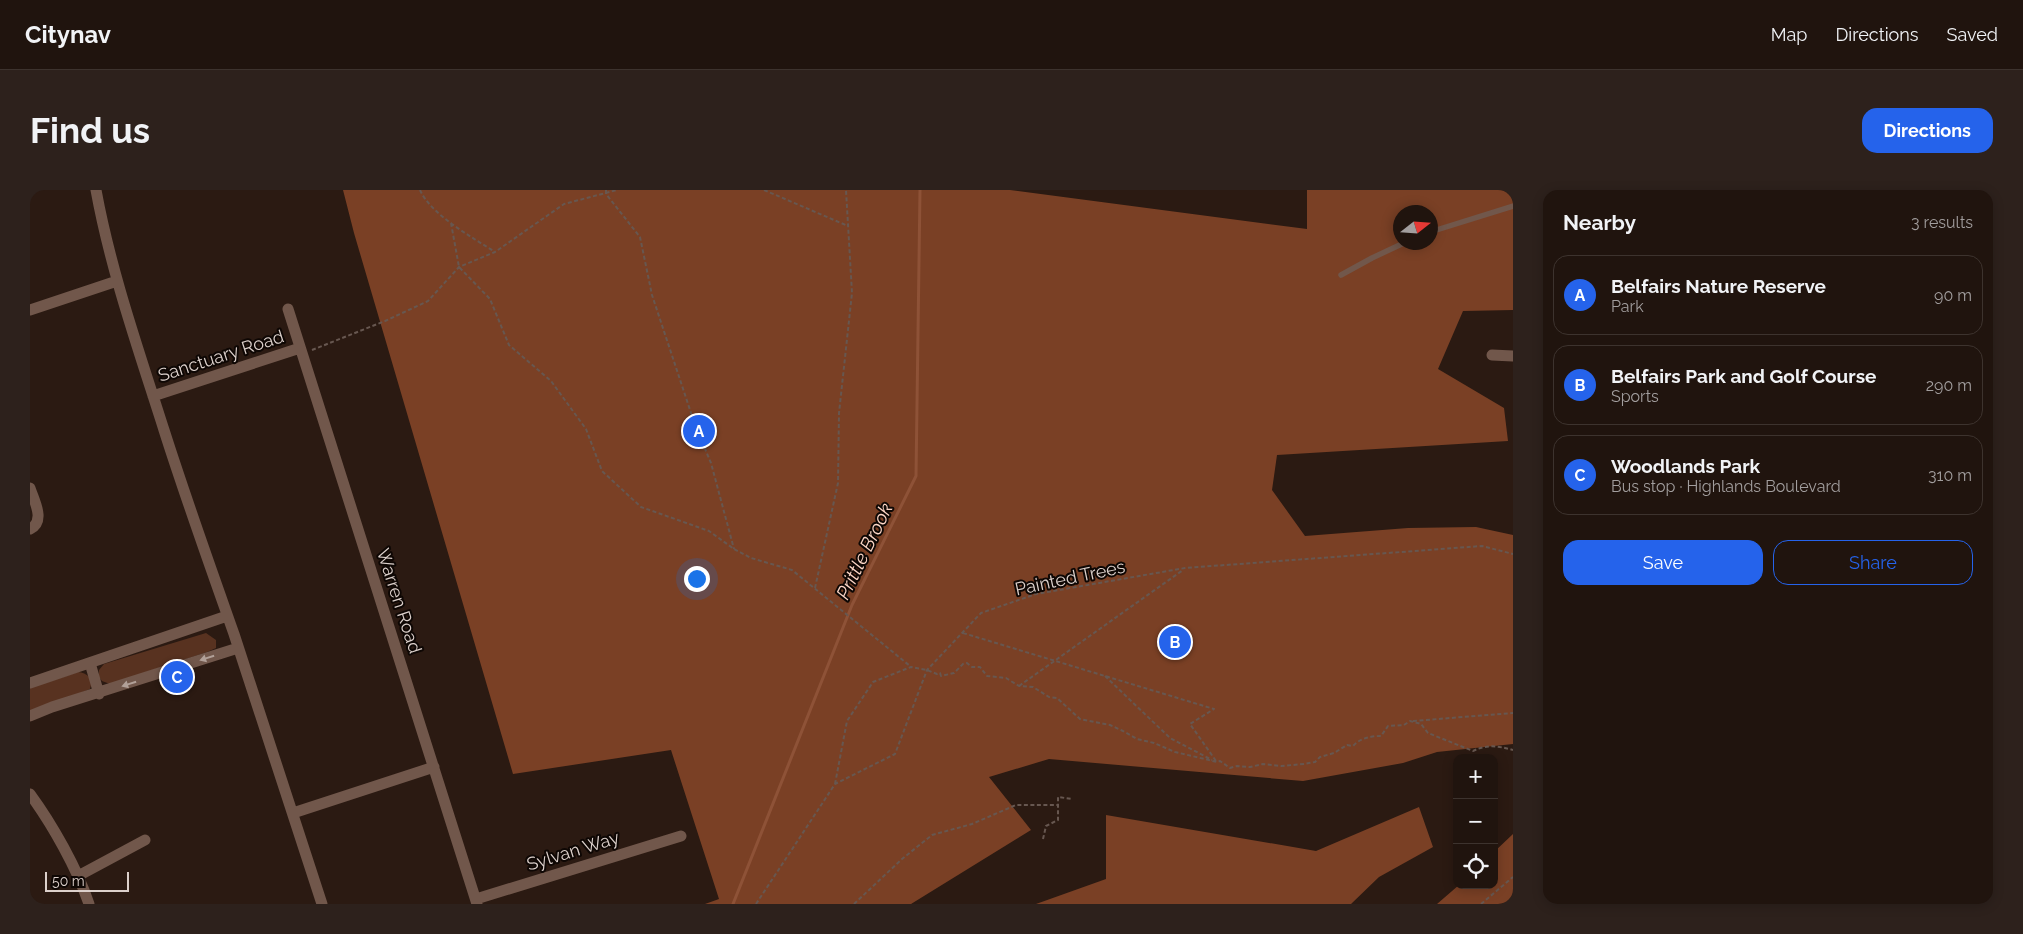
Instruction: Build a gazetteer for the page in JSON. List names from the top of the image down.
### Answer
{
  "streets": {
    "street": ["Sanctuary Road", "Warren Road", "Sylvan Way"],
    "path": ["Painted Trees"]
  },
  "crossings": [
    ["Sanctuary Road", "Warren Road"],
    ["Warren Road", "Sylvan Way"]
  ],
  "water": ["Prittle Brook"],
  "scale_bar": "50 m",
  "north": "right",
  "page": {
    "header": "Citynav",
    "nav": ["Map", "Directions", "Saved"],
    "buttons": [
      "Directions",
      ["Save", "Share"]
    ],
    "title": "Find us",
    "heading": ["Nearby", "3 results"],
    "list": [
      {
        "mark": "A",
        "name": "Belfairs Nature Reserve",
        "note": "Park",
        "value": "90 m"
      },
      {
        "mark": "B",
        "name": "Belfairs Park and Golf Course",
        "note": "Sports",
        "value": "290 m"
      },
      {
        "mark": "C",
        "name": "Woodlands Park",
        "note": "Bus stop · Highlands Boulevard",
        "value": "310 m"
      }
    ],
    "pins": ["A", "B", "C"],
    "map_buttons": ["+", "−"],
    "scale": "50 m"
  }
}
